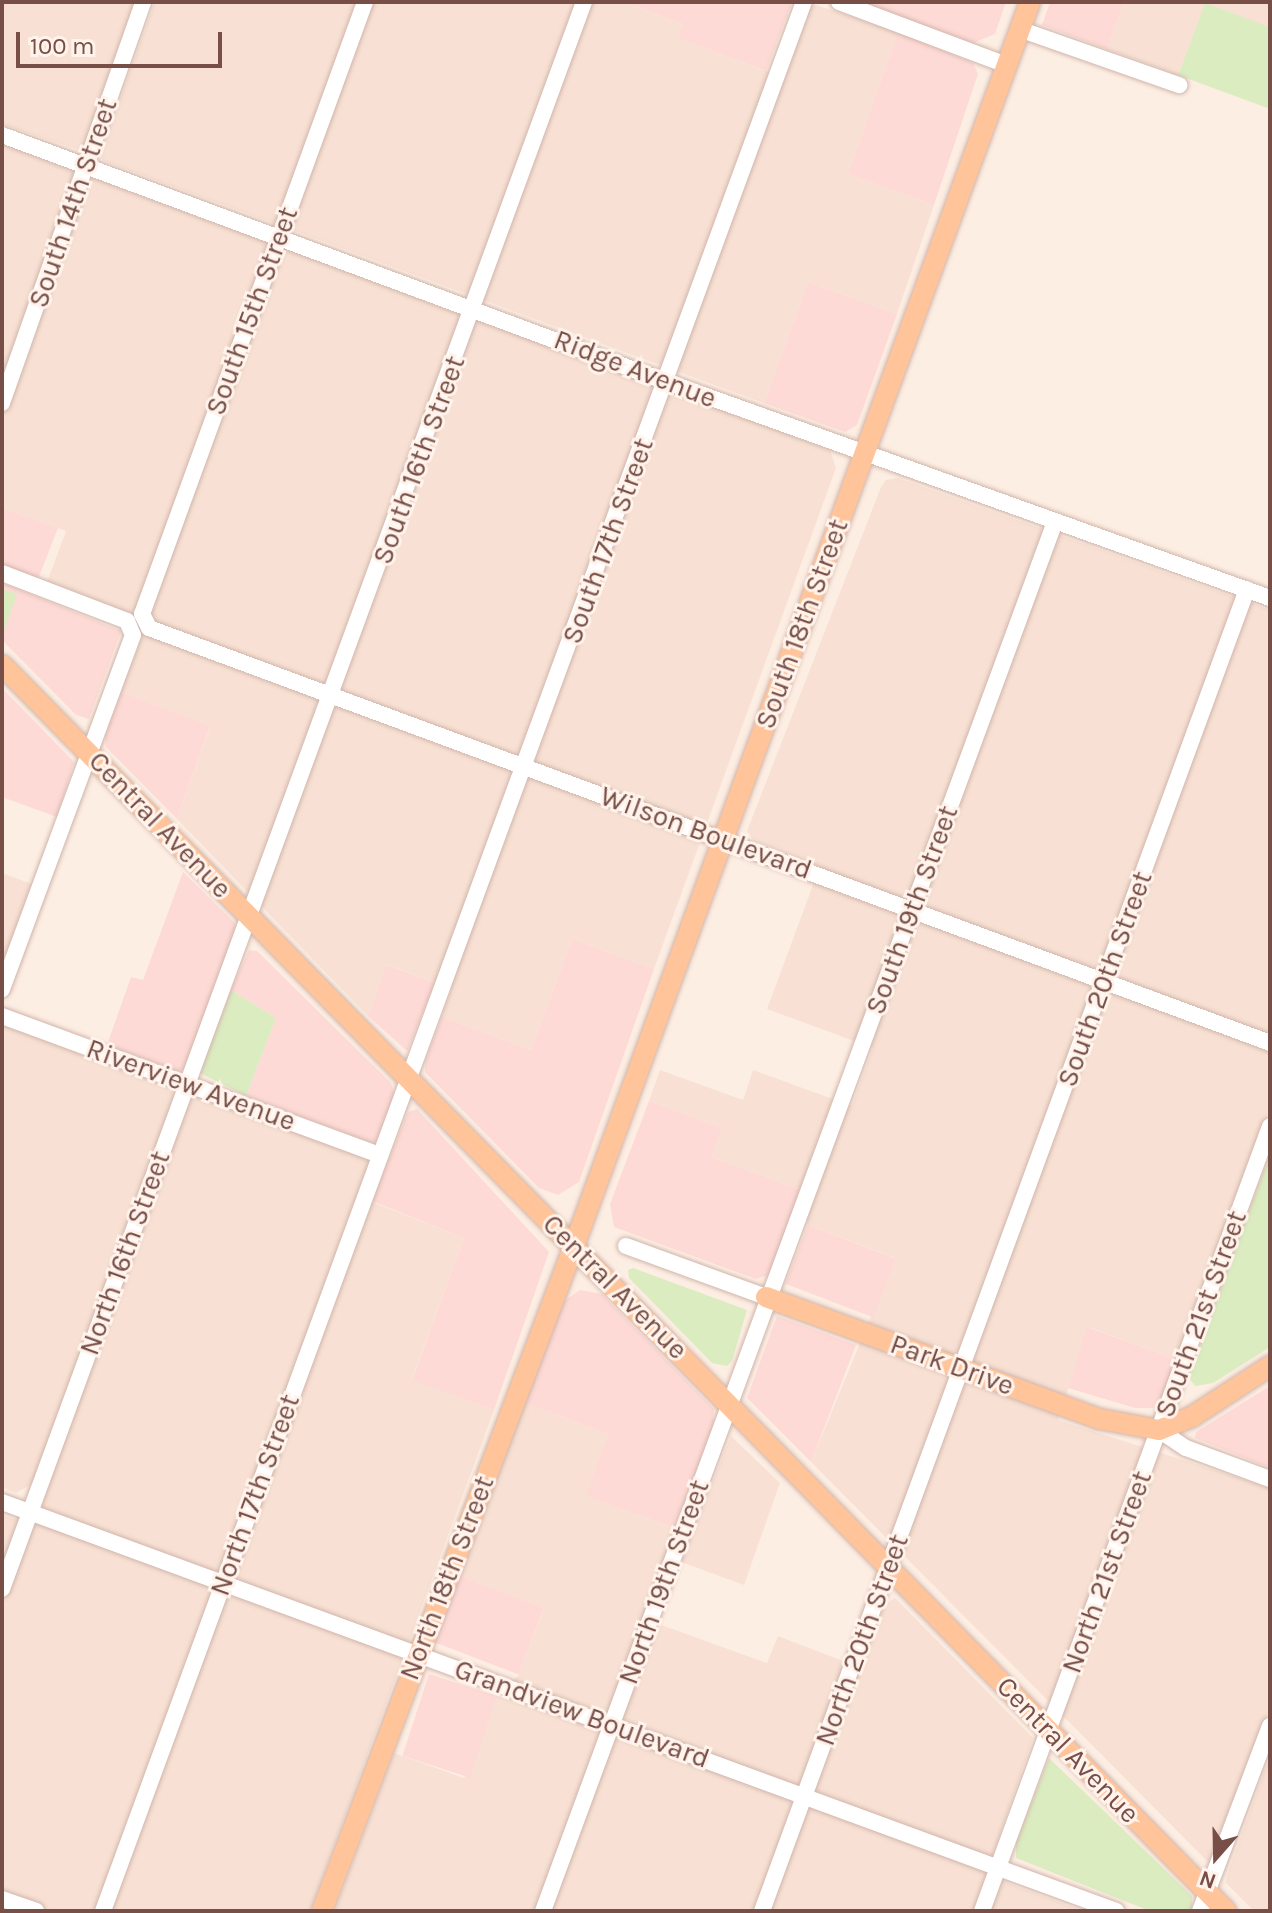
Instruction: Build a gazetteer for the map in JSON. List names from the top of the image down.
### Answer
{
  "streets": {
    "main road": [
      "South 18th Street",
      "Central Avenue",
      "Park Drive",
      "North 18th Street"
    ],
    "street": [
      "South 14th Street",
      "South 15th Street",
      "Ridge Avenue",
      "South 16th Street",
      "South 17th Street",
      "Wilson Boulevard",
      "South 19th Street",
      "South 20th Street",
      "Riverview Avenue",
      "North 16th Street",
      "South 21st Street",
      "North 17th Street",
      "North 21st Street",
      "North 19th Street",
      "North 20th Street",
      "Grandview Boulevard"
    ]
  },
  "crossings": [
    ["South 14th Street", "Ridge Avenue"],
    ["South 15th Street", "Ridge Avenue"],
    ["South 15th Street", "Central Avenue"],
    ["South 15th Street", "Wilson Boulevard"],
    ["Ridge Avenue", "South 16th Street"],
    ["Ridge Avenue", "South 17th Street"],
    ["Ridge Avenue", "South 18th Street"],
    ["Ridge Avenue", "South 19th Street"],
    ["Ridge Avenue", "South 20th Street"],
    ["South 16th Street", "Central Avenue"],
    ["South 16th Street", "Wilson Boulevard"],
    ["South 16th Street", "North 16th Street"],
    ["South 17th Street", "Central Avenue"],
    ["South 17th Street", "Wilson Boulevard"],
    ["South 17th Street", "North 17th Street"],
    ["South 18th Street", "Central Avenue"],
    ["South 18th Street", "Wilson Boulevard"],
    ["South 18th Street", "North 18th Street"],
    ["Central Avenue", "North 16th Street"],
    ["Central Avenue", "North 17th Street"],
    ["Central Avenue", "North 21st Street"],
    ["Central Avenue", "North 18th Street"],
    ["Central Avenue", "North 19th Street"],
    ["Central Avenue", "North 20th Street"],
    ["Wilson Boulevard", "South 19th Street"],
    ["Wilson Boulevard", "South 20th Street"],
    ["South 19th Street", "Park Drive"],
    ["South 19th Street", "North 19th Street"],
    ["South 20th Street", "Park Drive"],
    ["South 20th Street", "North 20th Street"],
    ["Riverview Avenue", "North 16th Street"],
    ["Riverview Avenue", "North 17th Street"],
    ["North 16th Street", "Grandview Boulevard"],
    ["South 21st Street", "Park Drive"],
    ["South 21st Street", "North 21st Street"],
    ["Park Drive", "North 19th Street"],
    ["Park Drive", "North 20th Street"],
    ["North 17th Street", "Grandview Boulevard"],
    ["North 21st Street", "Grandview Boulevard"],
    ["North 18th Street", "Grandview Boulevard"],
    ["North 19th Street", "Grandview Boulevard"],
    ["North 20th Street", "Grandview Boulevard"]
  ],
  "scale_bar": "100 m",
  "north": "bottom"
}
